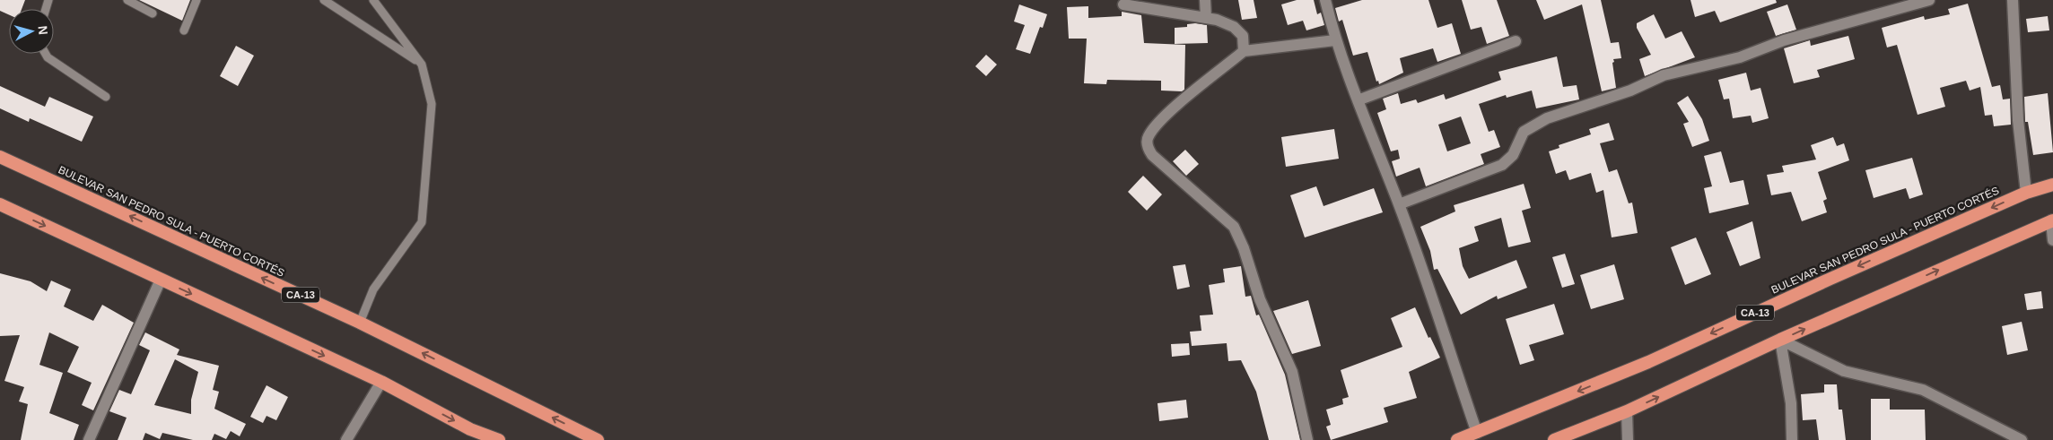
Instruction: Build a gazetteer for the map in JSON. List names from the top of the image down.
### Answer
{
  "streets": {
    "highway": ["BULEVAR SAN PEDRO SULA - PUERTO CORTÉS", "CA-13"]
  },
  "north": "right"
}
